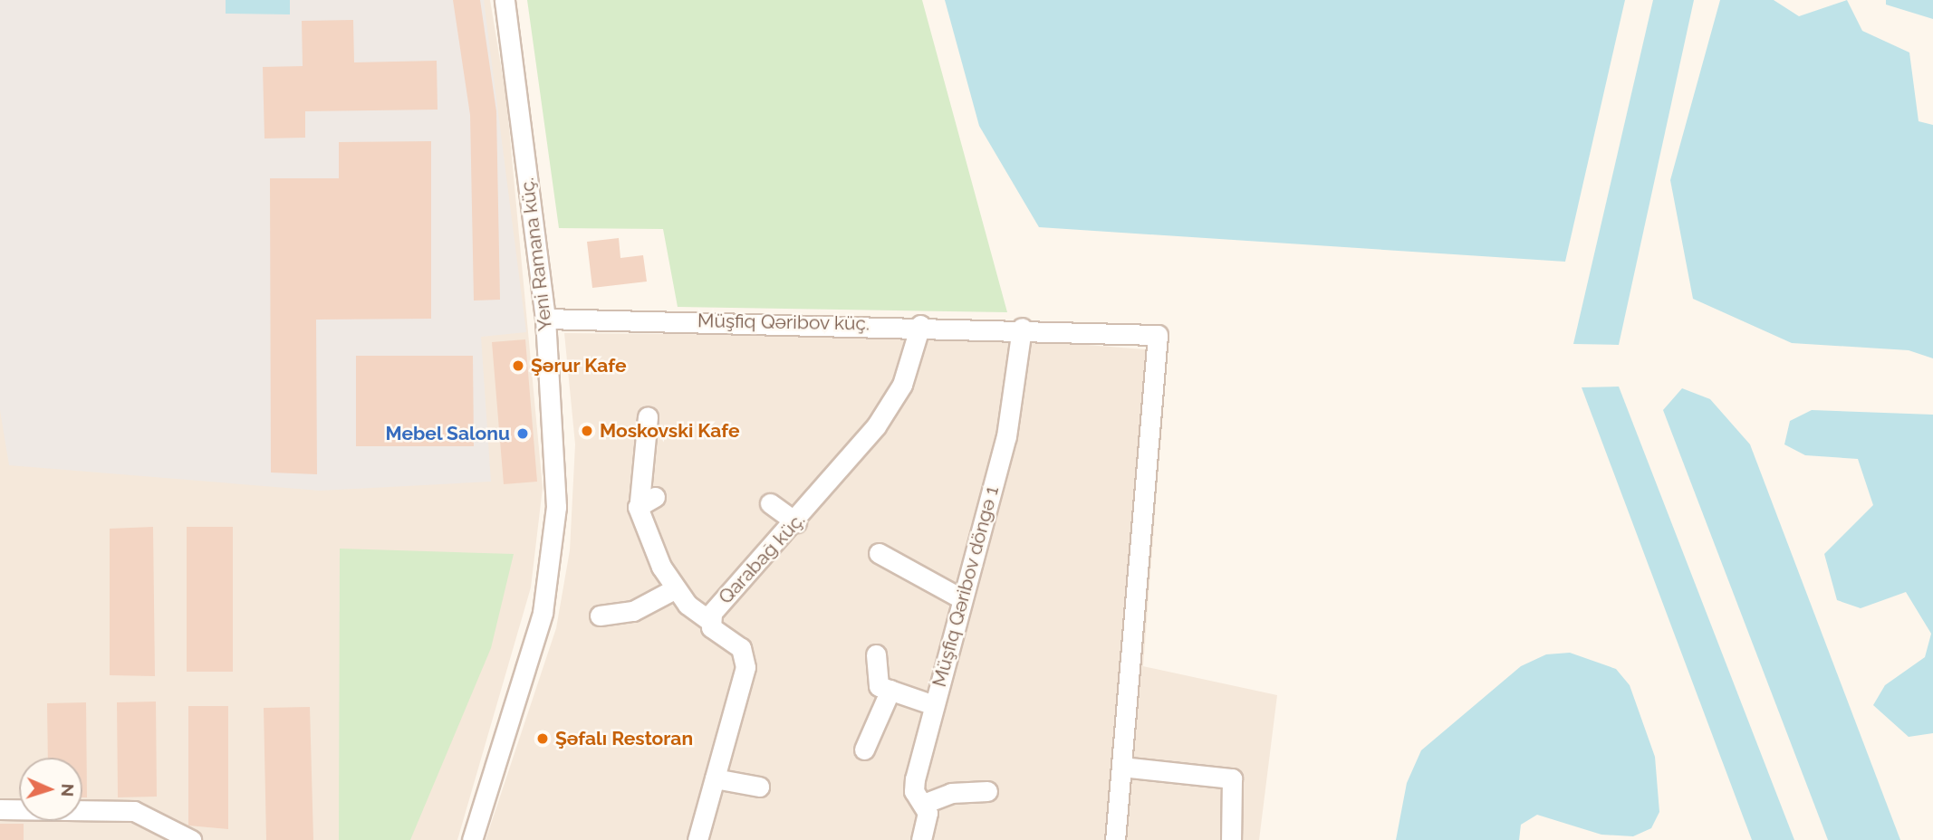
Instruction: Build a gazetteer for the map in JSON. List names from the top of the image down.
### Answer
{
  "streets": {
    "street": [
      "Yeni Ramana küç.",
      "Müşfiq Qəribov küç.",
      "Qarabağ küç.",
      "Müşfiq Qəribov döngə 1"
    ]
  },
  "crossings": [
    ["Yeni Ramana küç.", "Müşfiq Qəribov küç."],
    ["Müşfiq Qəribov küç.", "Qarabağ küç."],
    ["Müşfiq Qəribov küç.", "Müşfiq Qəribov döngə 1"]
  ],
  "places": [
    "Şərur Kafe",
    "Moskovski Kafe",
    "Mebel Salonu",
    "Şəfalı Restoran"
  ],
  "north": "right"
}
